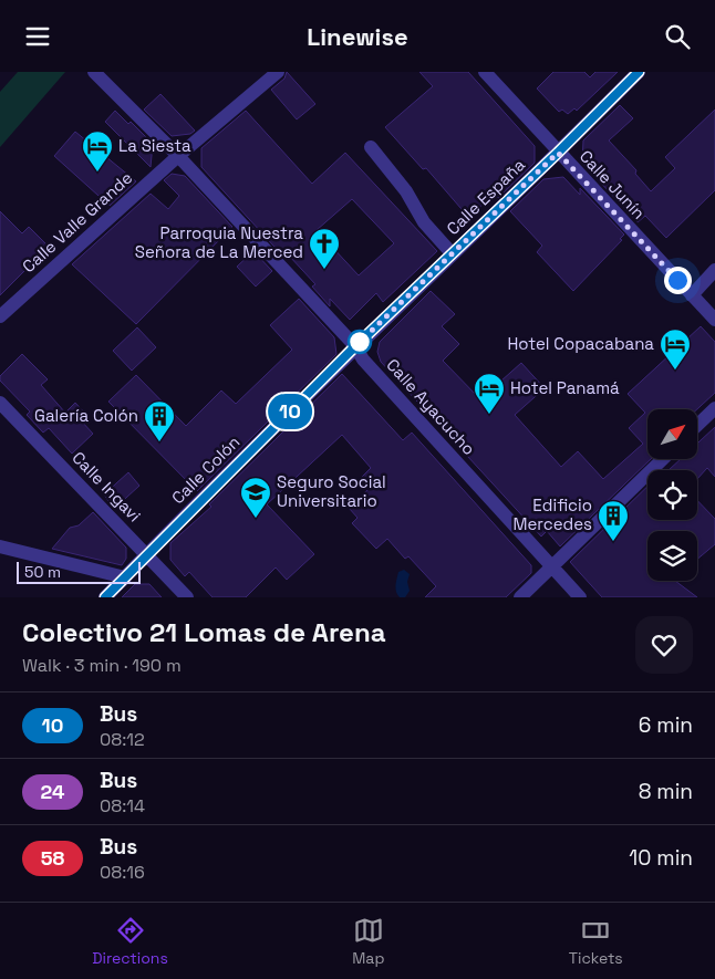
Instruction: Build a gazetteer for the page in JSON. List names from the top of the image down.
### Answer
{
  "streets": {
    "street": [
      "Calle Junín",
      "Calle España",
      "Calle Valle Grande",
      "Calle Ayacucho",
      "Calle Colón",
      "Calle Ingavi"
    ]
  },
  "crossings": [
    ["Calle Junín", "Calle España"],
    ["Calle España", "Calle Ayacucho"],
    ["Calle España", "Calle Colón"],
    ["Calle Valle Grande", "Calle Ayacucho"],
    ["Calle Ayacucho", "Calle Colón"],
    ["Calle Colón", "Calle Ingavi"]
  ],
  "places": {
    "hotel": ["La Siesta", "Hotel Copacabana", "Hotel Panamá"],
    "church": ["Parroquia Nuestra Señora de La Merced"],
    "building": ["Galería Colón", "Edificio Mercedes"],
    "school or university": ["Seguro Social Universitario"]
  },
  "lines": ["bus line 10"],
  "scale_bar": "50 m",
  "north": "top right",
  "page": {
    "header": "Linewise",
    "on_map": "10",
    "scale": "50 m",
    "heading": ["Colectivo 21 Lomas de Arena", "Walk · 3 min · 190 m"],
    "list": [
      {
        "mark": "10",
        "name": "Bus",
        "note": "08:12",
        "value": "6 min"
      },
      {
        "mark": "24",
        "name": "Bus",
        "note": "08:14",
        "value": "8 min"
      },
      {
        "mark": "58",
        "name": "Bus",
        "note": "08:16",
        "value": "10 min"
      }
    ],
    "tabs": ["Directions", "Map", "Tickets"]
  }
}
